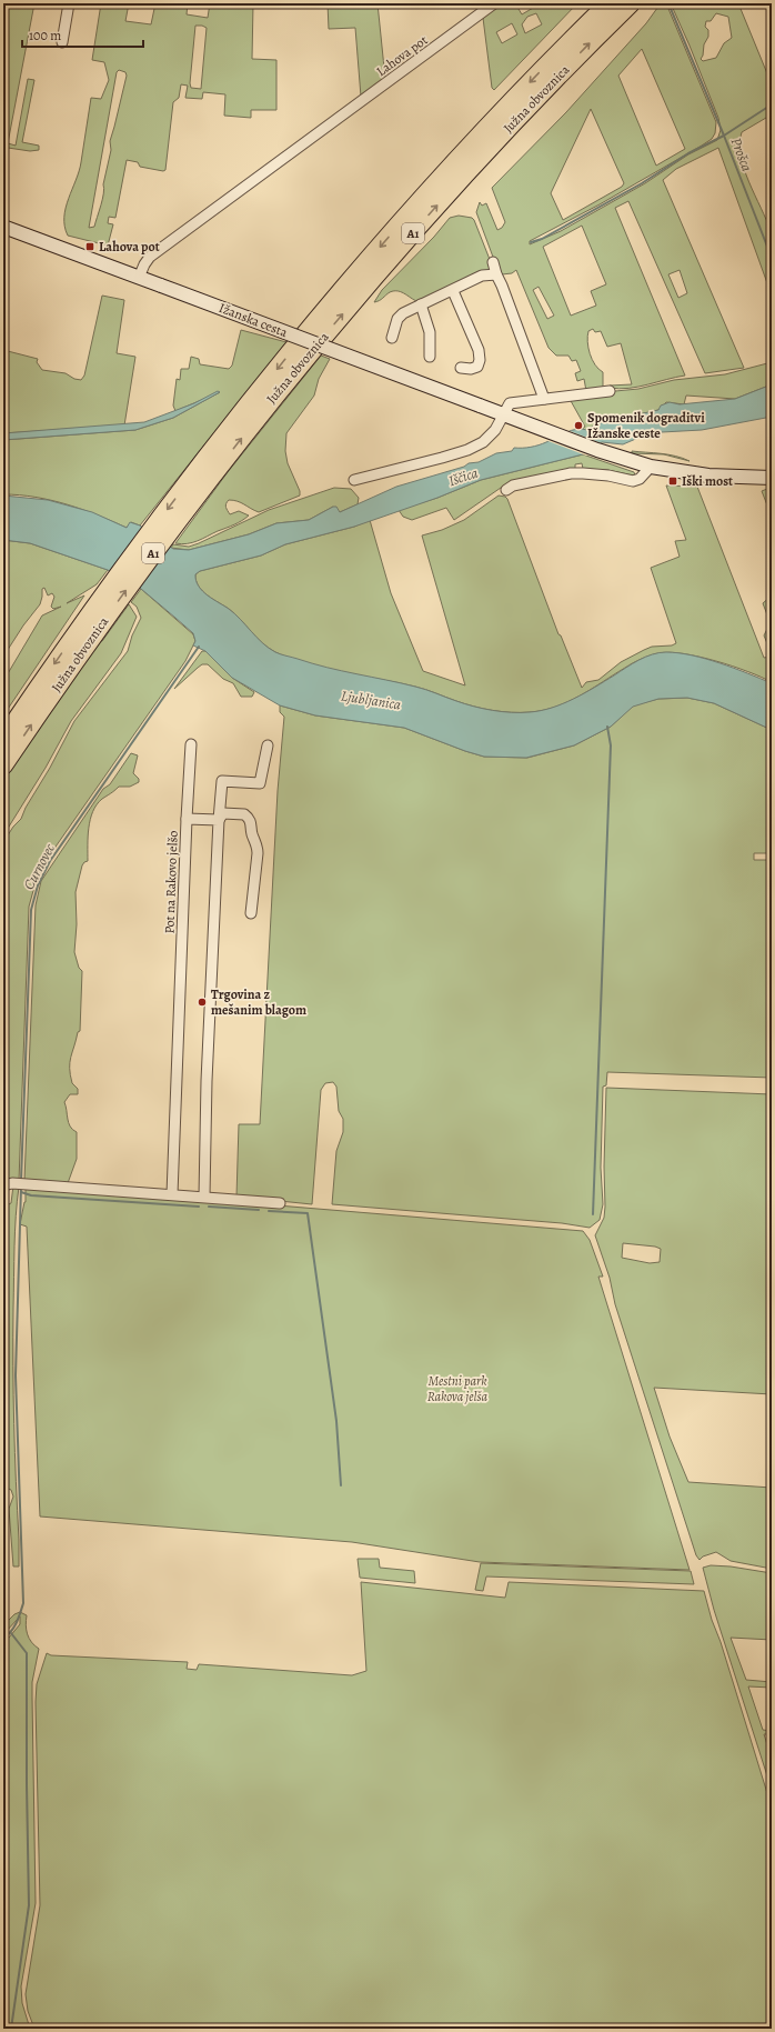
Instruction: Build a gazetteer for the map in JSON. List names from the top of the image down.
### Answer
{
  "streets": {
    "highway": ["Južna obvoznica", "A1"],
    "main road": ["Ižanska cesta"],
    "street": ["Lahova pot", "Pot na Rakovo jelšo"]
  },
  "crossings": [
    ["Lahova pot", "Ižanska cesta"]
  ],
  "water": [
    "Prošca",
    "Iščica",
    "Ljubljanica",
    "Curnovec"
  ],
  "parks": ["Mestni park Rakova jelša"],
  "places": {
    "transit": ["Lahova pot", "Iški most"],
    "other": ["Spomenik dograditvi Ižanske ceste", "Trgovina z mešanim blagom"]
  },
  "scale_bar": "100 m"
}
